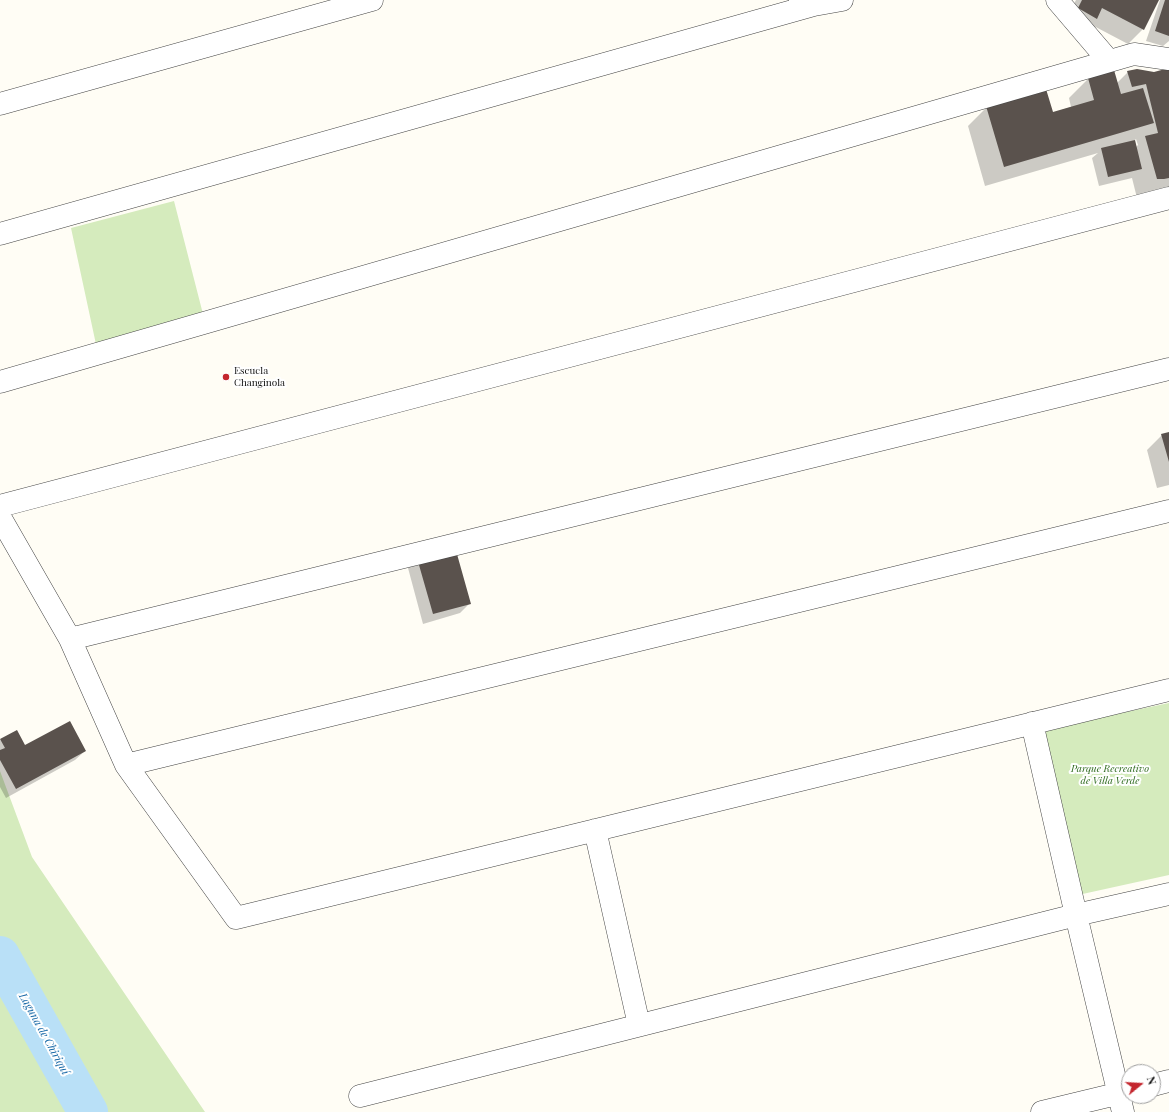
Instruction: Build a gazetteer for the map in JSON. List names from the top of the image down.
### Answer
{
  "water": ["Laguna de Chiriquí"],
  "parks": ["Parque Recreativo de Villa Verde"],
  "places": ["Escuela Changinola"],
  "north": "right"
}
